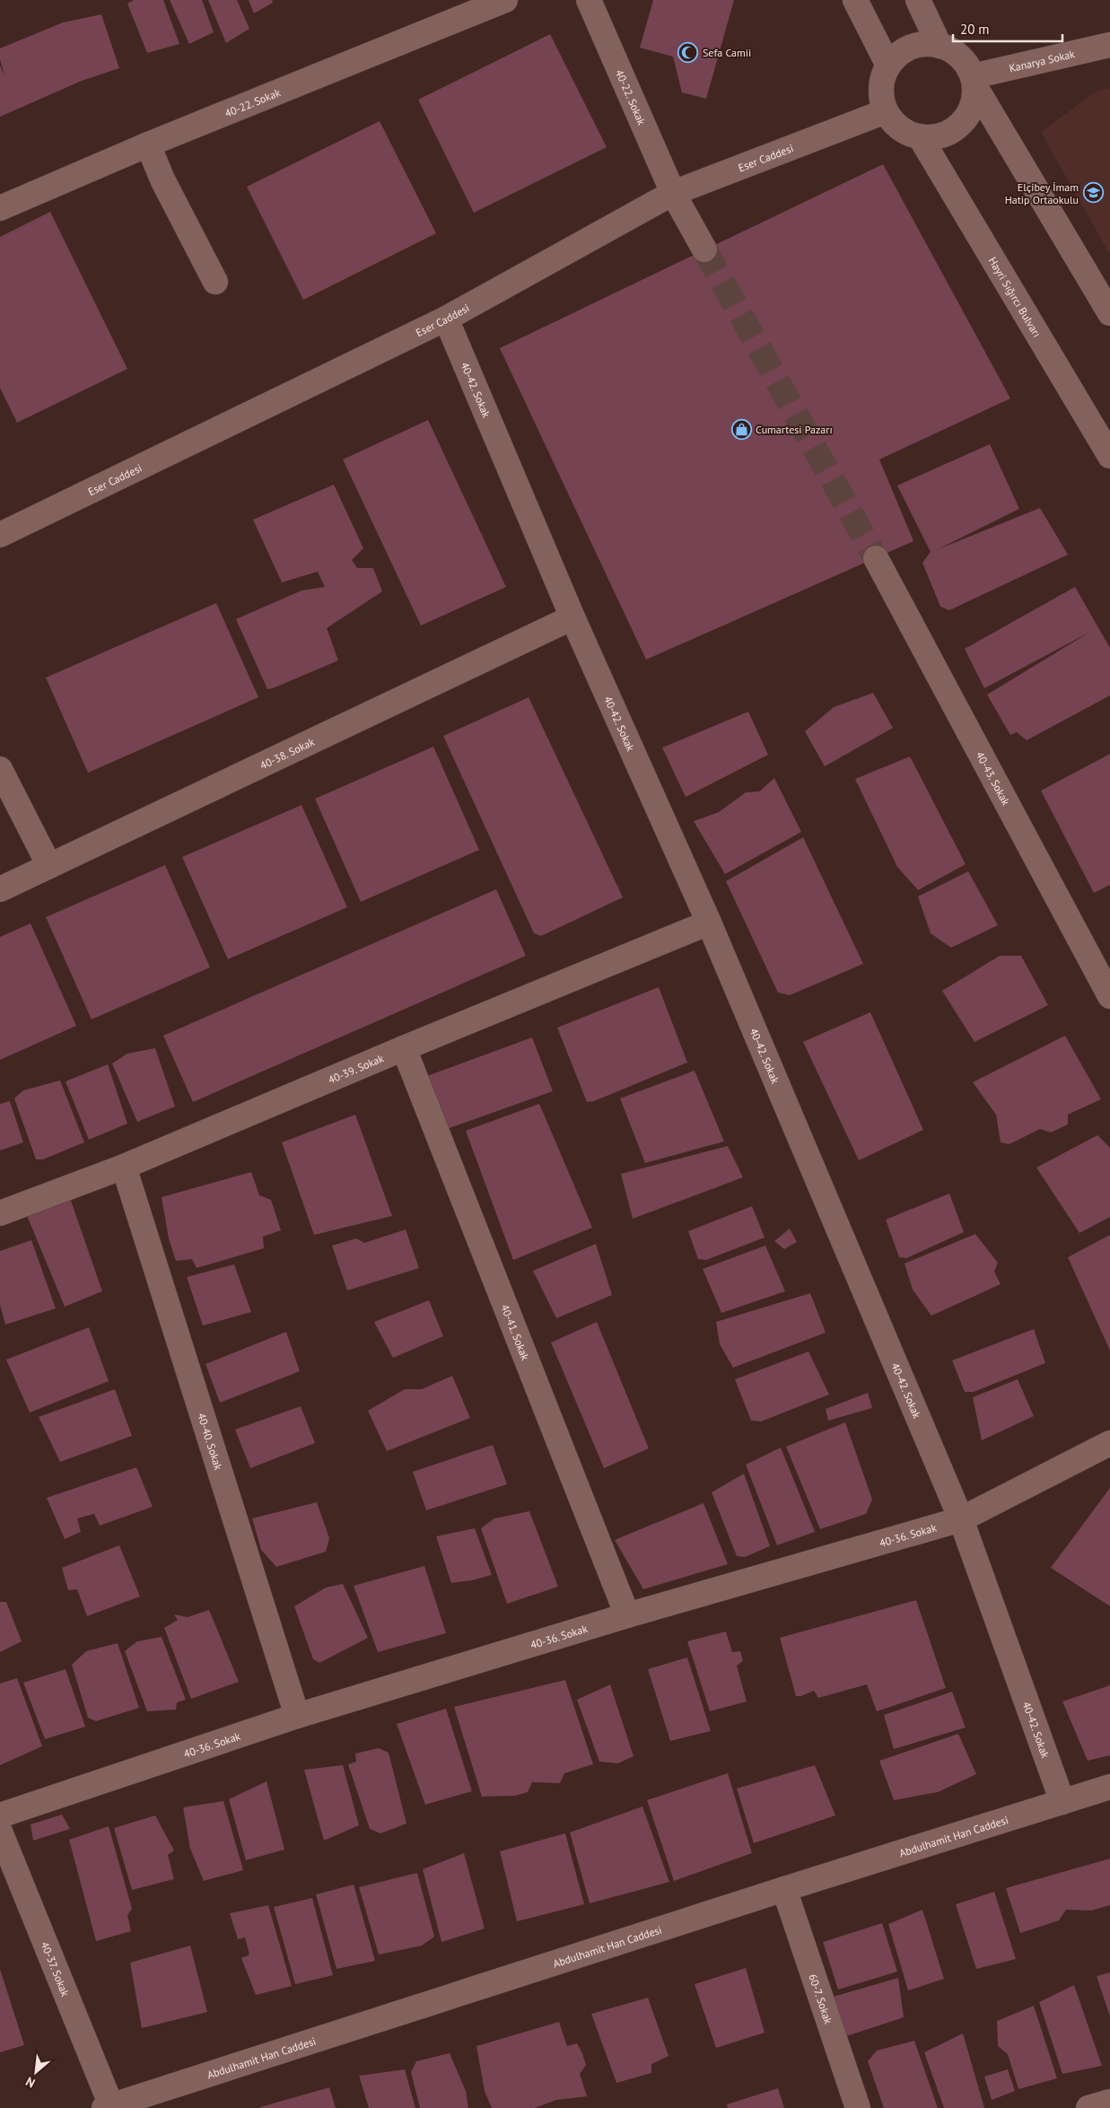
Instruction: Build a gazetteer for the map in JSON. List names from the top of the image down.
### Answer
{
  "streets": {
    "street": [
      "Kanarya Sokak",
      "40-22. Sokak",
      "Eser Caddesi",
      "Hayri Sığırcı Bulvarı",
      "40-42. Sokak",
      "40-38. Sokak",
      "40-43. Sokak",
      "40-39. Sokak",
      "40-41. Sokak",
      "40-40. Sokak",
      "40-36. Sokak",
      "Abdulhamit Han Caddesi",
      "40-37. Sokak",
      "60-7. Sokak"
    ]
  },
  "crossings": [
    ["Kanarya Sokak", "Eser Caddesi"],
    ["Kanarya Sokak", "Hayri Sığırcı Bulvarı"],
    ["40-22. Sokak", "Eser Caddesi"],
    ["Eser Caddesi", "Hayri Sığırcı Bulvarı"],
    ["Eser Caddesi", "40-42. Sokak"],
    ["40-42. Sokak", "40-38. Sokak"],
    ["40-42. Sokak", "40-39. Sokak"],
    ["40-42. Sokak", "40-36. Sokak"],
    ["40-42. Sokak", "Abdulhamit Han Caddesi"],
    ["40-39. Sokak", "40-41. Sokak"],
    ["40-39. Sokak", "40-40. Sokak"],
    ["40-41. Sokak", "40-36. Sokak"],
    ["40-40. Sokak", "40-36. Sokak"],
    ["Abdulhamit Han Caddesi", "40-37. Sokak"],
    ["Abdulhamit Han Caddesi", "60-7. Sokak"]
  ],
  "places": {
    "mosque": ["Sefa Camii"],
    "school or university": ["Elçibey İmam Hatip Ortaokulu"],
    "shop": ["Cumartesi Pazarı"]
  },
  "scale_bar": "20 m",
  "north": "bottom left"
}
